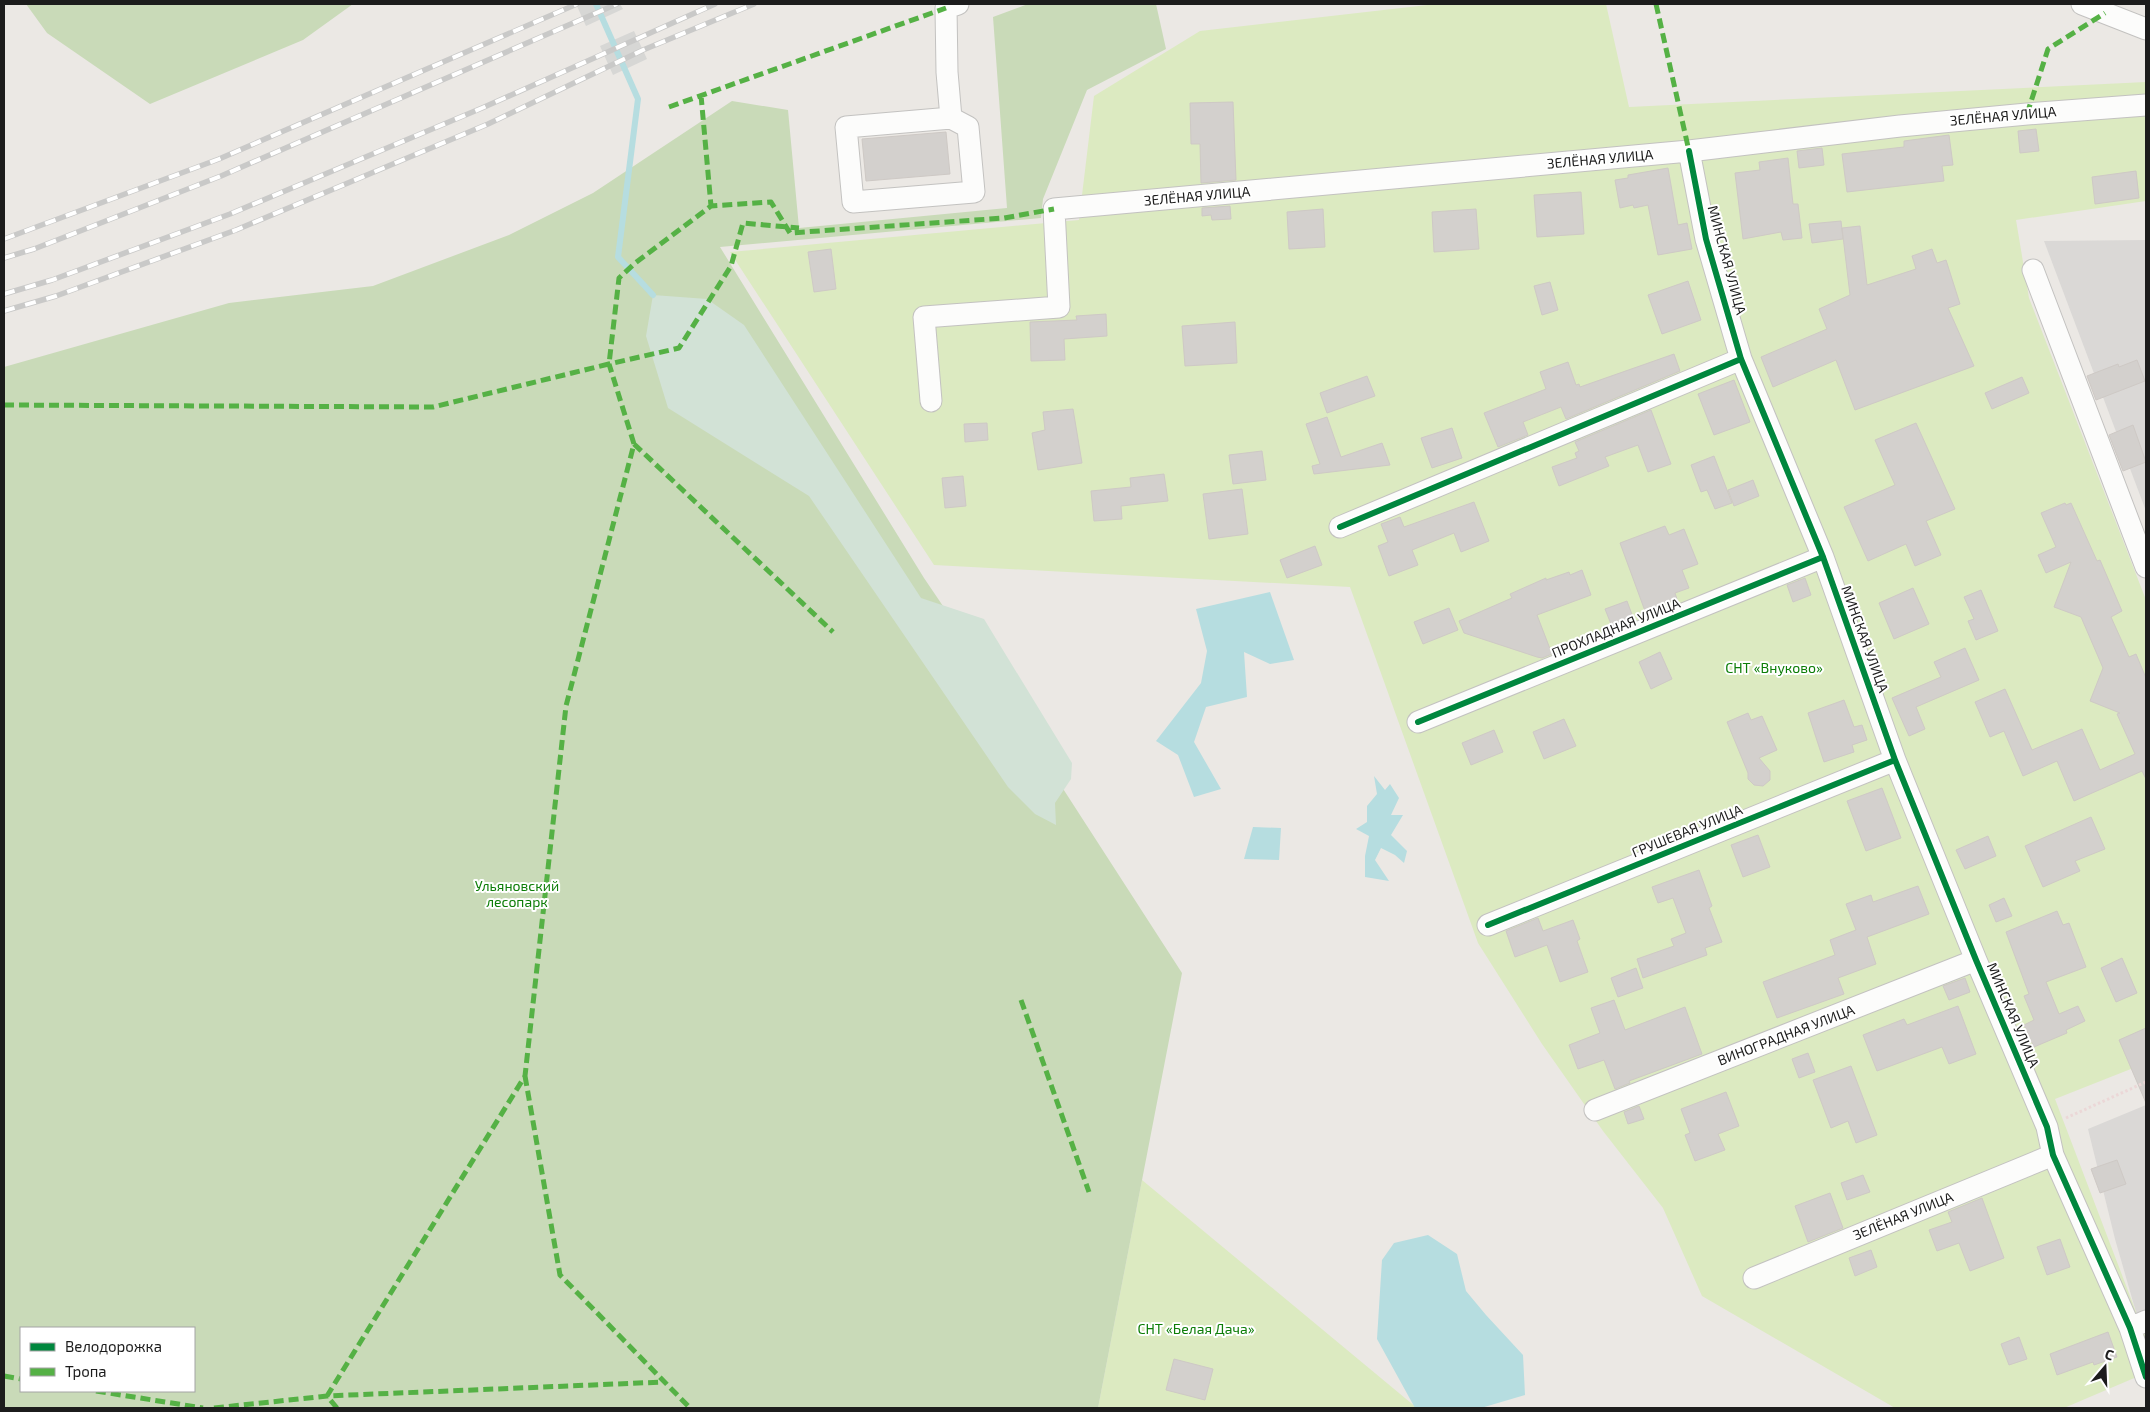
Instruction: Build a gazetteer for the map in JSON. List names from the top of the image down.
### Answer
{
  "streets": {
    "street": [
      "ЗЕЛЁНАЯ УЛИЦА",
      "МИНСКАЯ УЛИЦА",
      "ПРОХЛАДНАЯ УЛИЦА",
      "ГРУШЕВАЯ УЛИЦА",
      "ВИНОГРАДНАЯ УЛИЦА"
    ]
  },
  "crossings": [
    ["ЗЕЛЁНАЯ УЛИЦА", "МИНСКАЯ УЛИЦА"],
    ["МИНСКАЯ УЛИЦА", "ПРОХЛАДНАЯ УЛИЦА"],
    ["МИНСКАЯ УЛИЦА", "ГРУШЕВАЯ УЛИЦА"],
    ["МИНСКАЯ УЛИЦА", "ВИНОГРАДНАЯ УЛИЦА"]
  ],
  "parks": ["СНТ «Внуково»", "Ульяновский лесопарк", "СНТ «Белая Дача»"],
  "legend": ["Велодорожка", "Тропа"],
  "north": "top"
}
